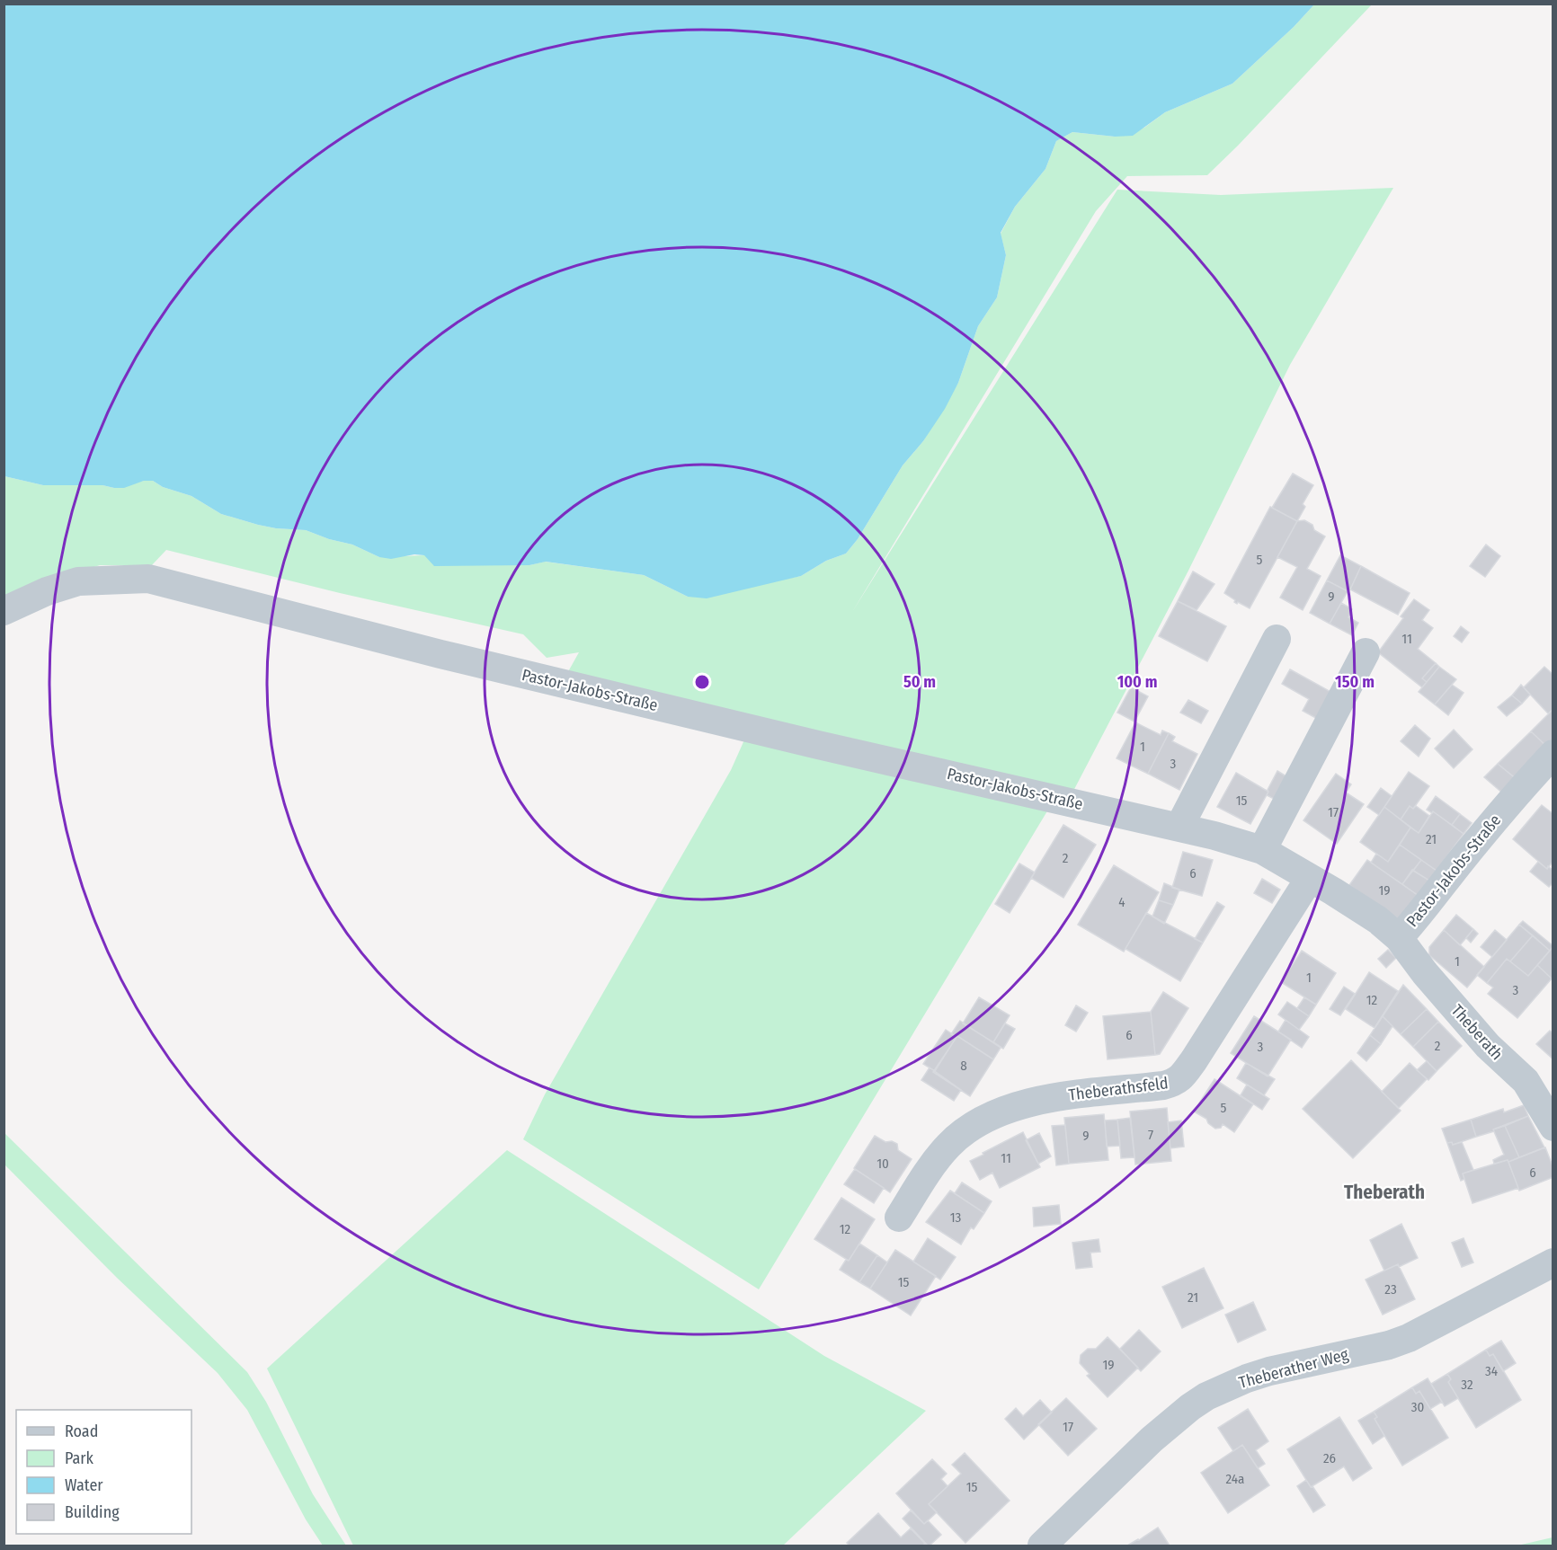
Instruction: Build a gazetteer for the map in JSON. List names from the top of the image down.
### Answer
{
  "streets": {
    "street": [
      "Pastor-Jakobs-Straße",
      "Theberath",
      "Theberathsfeld",
      "Theberather Weg"
    ]
  },
  "crossings": [
    ["Pastor-Jakobs-Straße", "Theberath"],
    ["Pastor-Jakobs-Straße", "Theberathsfeld"]
  ],
  "districts": ["Theberath"],
  "house_numbers": [
    "5",
    "9",
    "11",
    "1",
    "3",
    "15",
    "17",
    "21",
    "2",
    "6",
    "19",
    "4",
    "1",
    "1",
    "3",
    "12",
    "6",
    "2",
    "3",
    "8",
    "5",
    "7",
    "9",
    "11",
    "10",
    "6",
    "13",
    "12",
    "15",
    "23",
    "21",
    "19",
    "34",
    "32",
    "30",
    "17",
    "26",
    "24a",
    "15"
  ],
  "legend": [
    "Road",
    "Park",
    "Water",
    "Building"
  ],
  "rings": ["50 m", "100 m", "150 m"]
}
